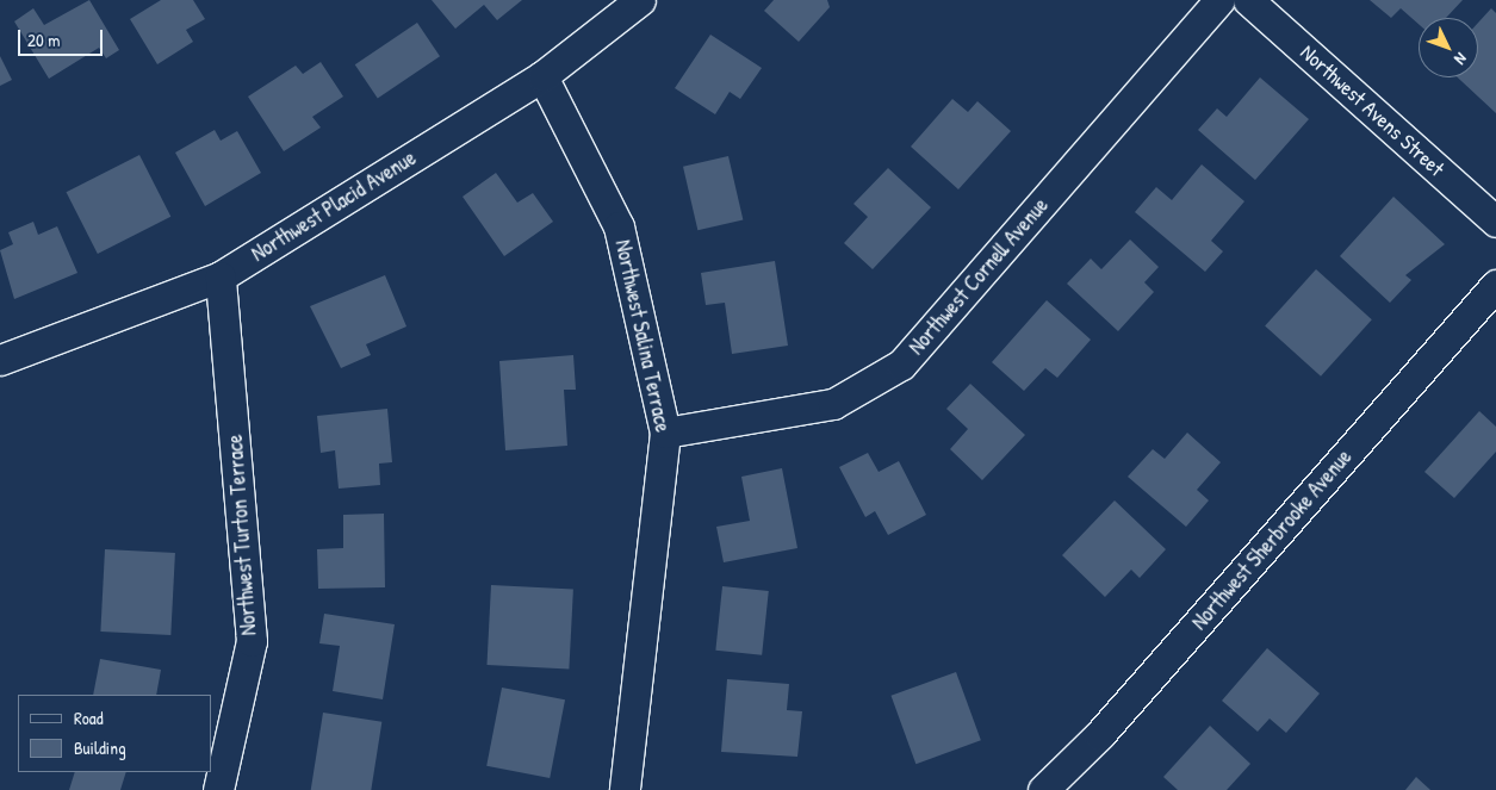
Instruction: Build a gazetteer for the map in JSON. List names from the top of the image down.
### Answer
{
  "streets": {
    "street": [
      "Northwest Avens Street",
      "Northwest Placid Avenue",
      "Northwest Cornell Avenue",
      "Northwest Salina Terrace",
      "Northwest Turton Terrace",
      "Northwest Sherbrooke Avenue"
    ]
  },
  "crossings": [
    ["Northwest Placid Avenue", "Northwest Salina Terrace"],
    ["Northwest Placid Avenue", "Northwest Turton Terrace"],
    ["Northwest Cornell Avenue", "Northwest Salina Terrace"]
  ],
  "legend": ["Road", "Building"],
  "scale_bar": "20 m",
  "north": "bottom right"
}
